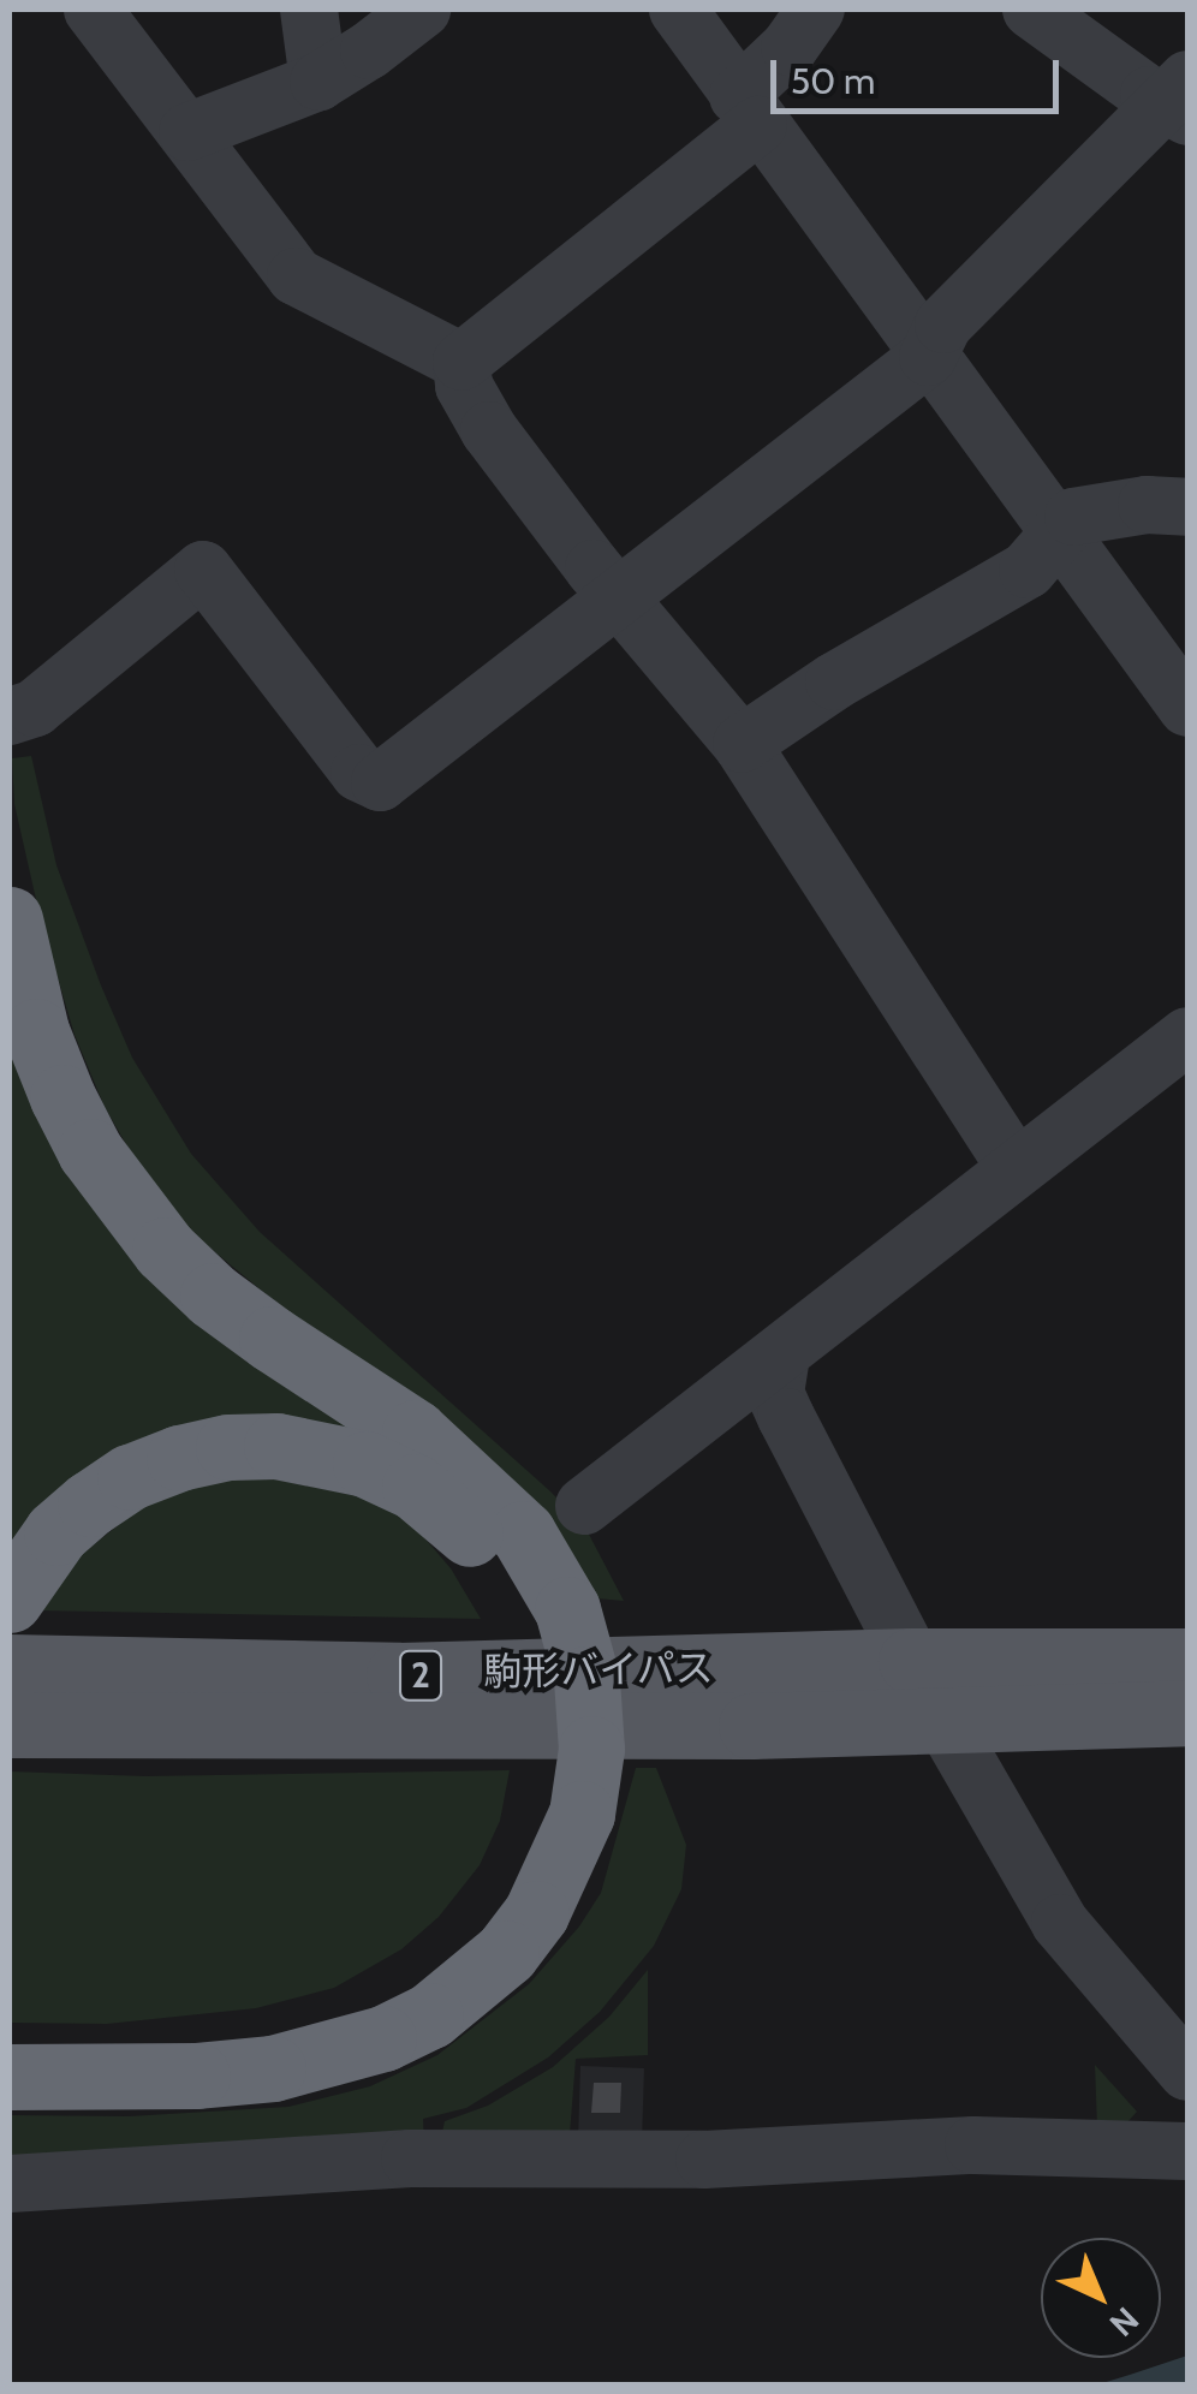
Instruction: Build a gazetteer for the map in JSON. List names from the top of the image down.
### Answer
{
  "streets": {
    "main road": ["駒形バイパス", "2"]
  },
  "scale_bar": "50 m",
  "north": "bottom right"
}
